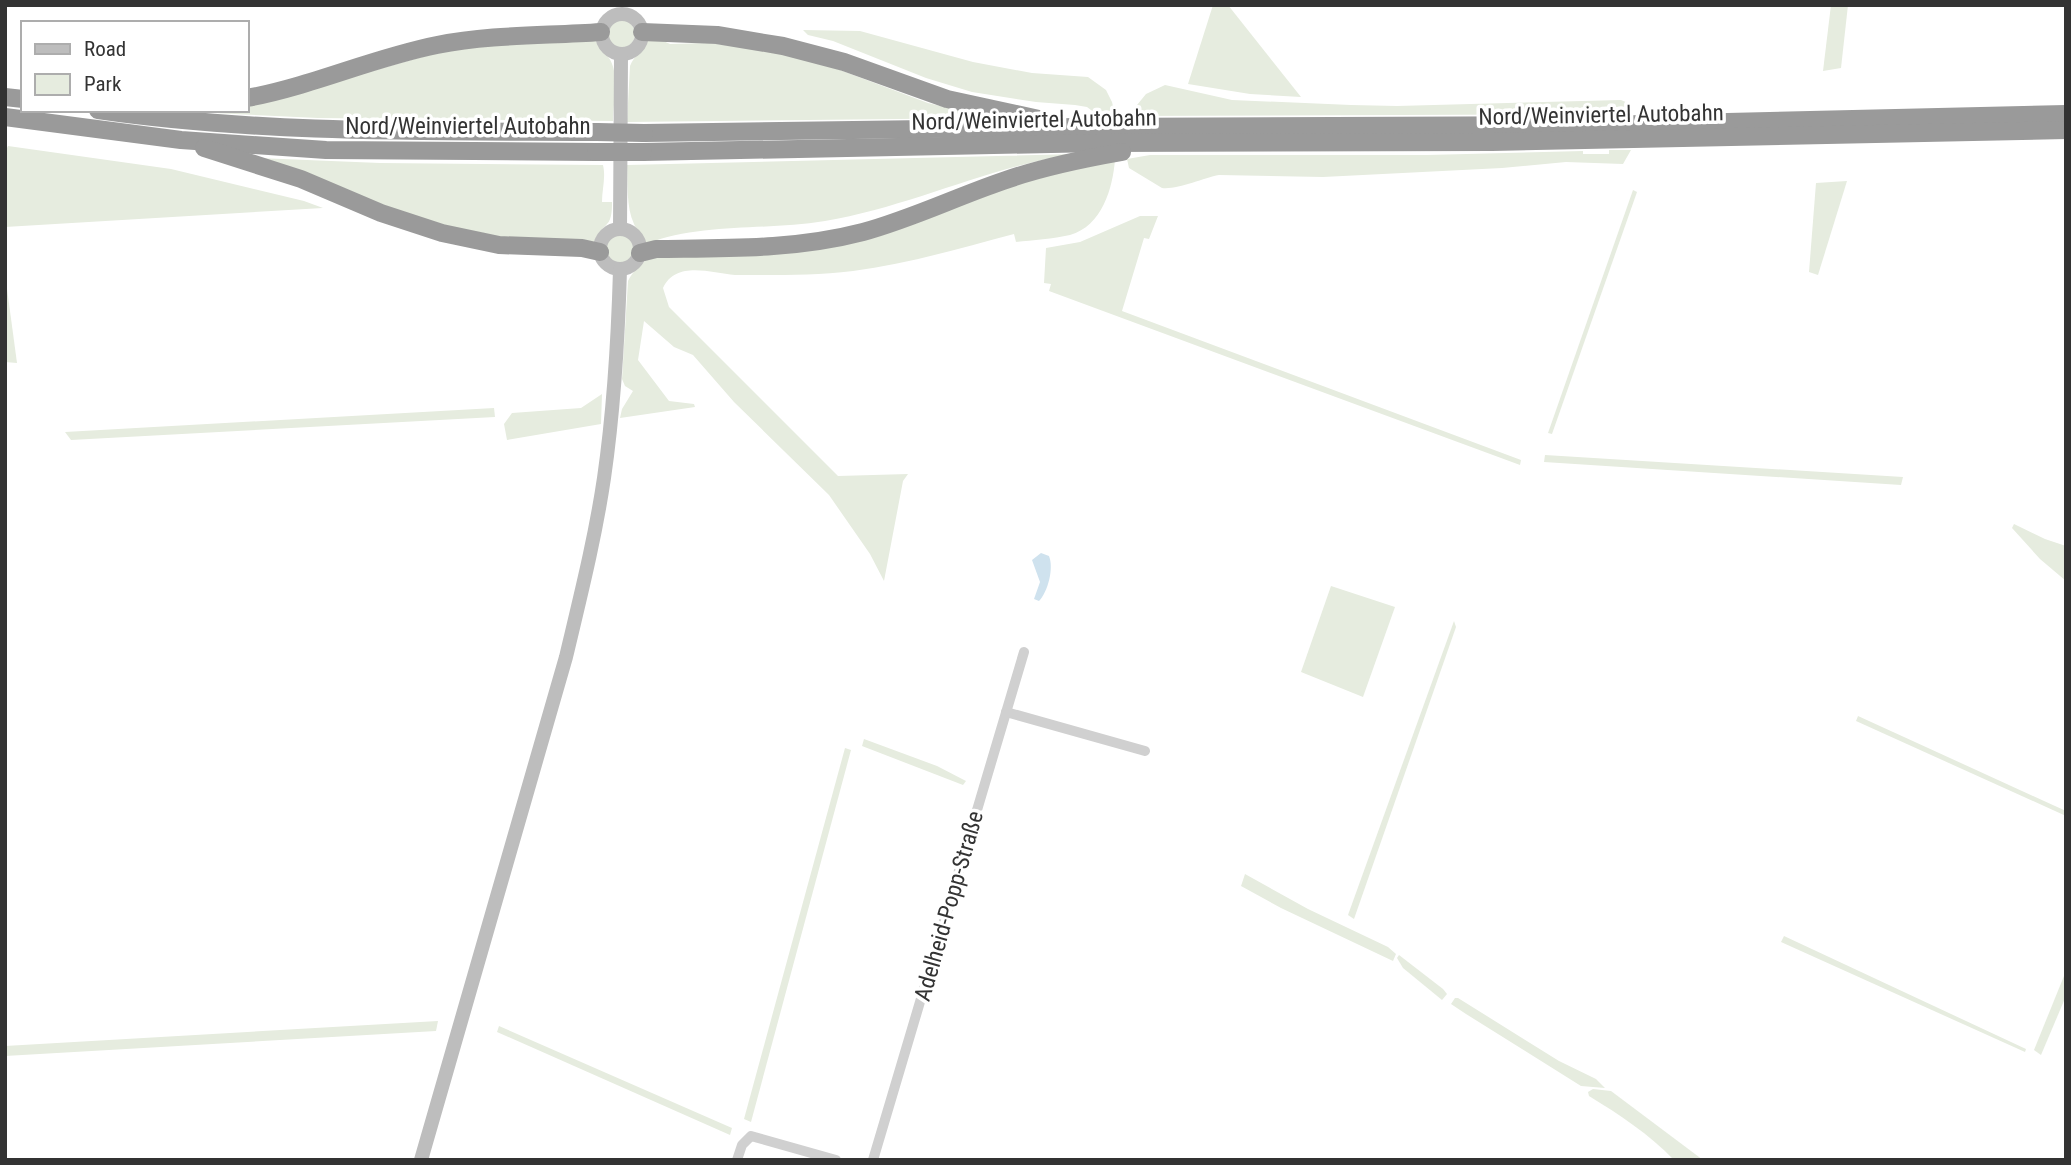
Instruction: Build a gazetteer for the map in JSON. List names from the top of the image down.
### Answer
{
  "streets": {
    "highway": ["Nord/Weinviertel Autobahn"],
    "street": ["Adelheid-Popp-Straße"]
  },
  "legend": ["Road", "Park"]
}
